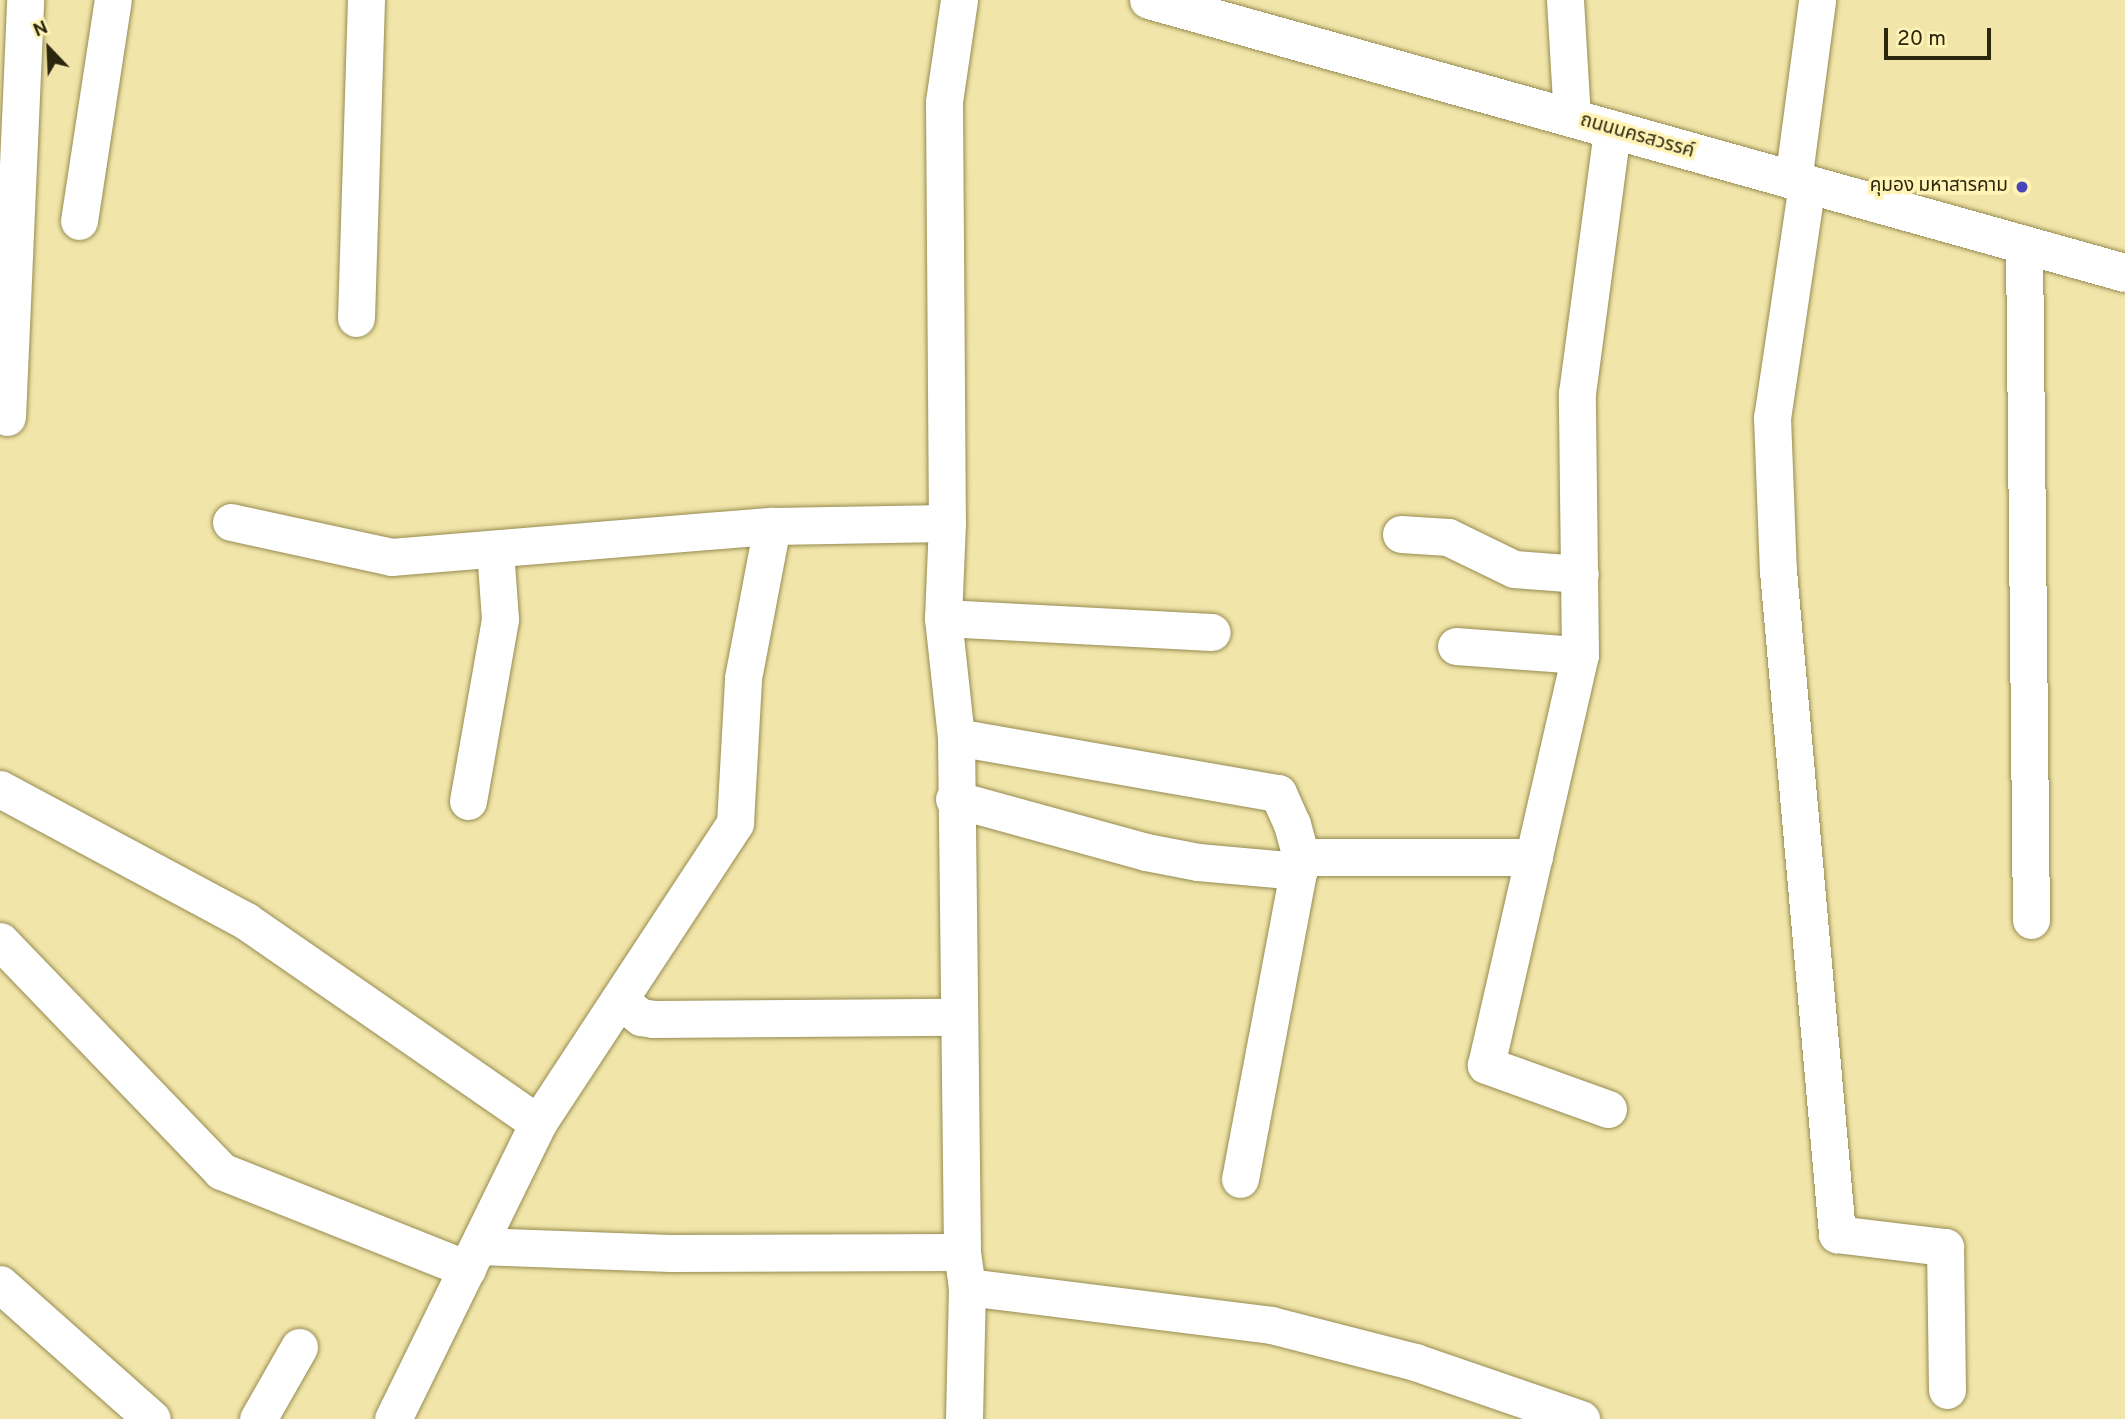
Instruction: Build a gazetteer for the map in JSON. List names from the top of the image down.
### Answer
{
  "streets": {
    "main road": ["ถนนนครสวรรค์"]
  },
  "places": ["คุมอง มหาสารคาม"],
  "scale_bar": "20 m",
  "north": "top left"
}
